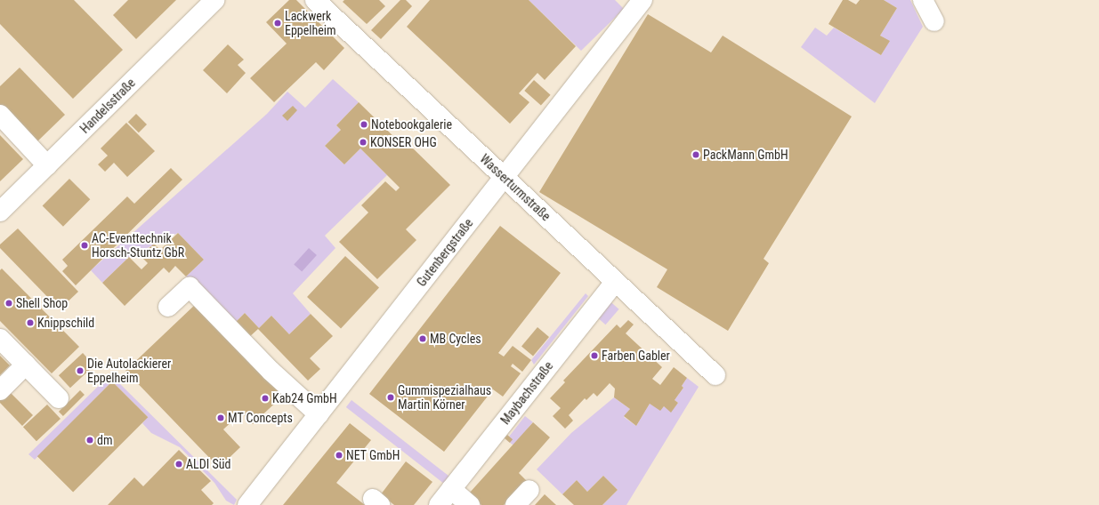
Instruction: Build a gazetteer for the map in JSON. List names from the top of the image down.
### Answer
{
  "streets": {
    "street": [
      "Handelsstraße",
      "Wasserturmstraße",
      "Gutenbergstraße",
      "Maybachstraße"
    ]
  },
  "crossings": [
    ["Wasserturmstraße", "Gutenbergstraße"],
    ["Wasserturmstraße", "Maybachstraße"]
  ],
  "places": [
    "Lackwerk Eppelheim",
    "Notebookgalerie",
    "KONSER OHG",
    "PackMann GmbH",
    "AC-Eventtechnik Horsch-Stuntz GbR",
    "Shell Shop",
    "Knippschild",
    "MB Cycles",
    "Farben Gabler",
    "Die Autolackierer Eppelheim",
    "Gummispezialhaus Martin Körner",
    "Kab24 GmbH",
    "MT Concepts",
    "dm",
    "NET GmbH",
    "ALDI Süd"
  ]
}
